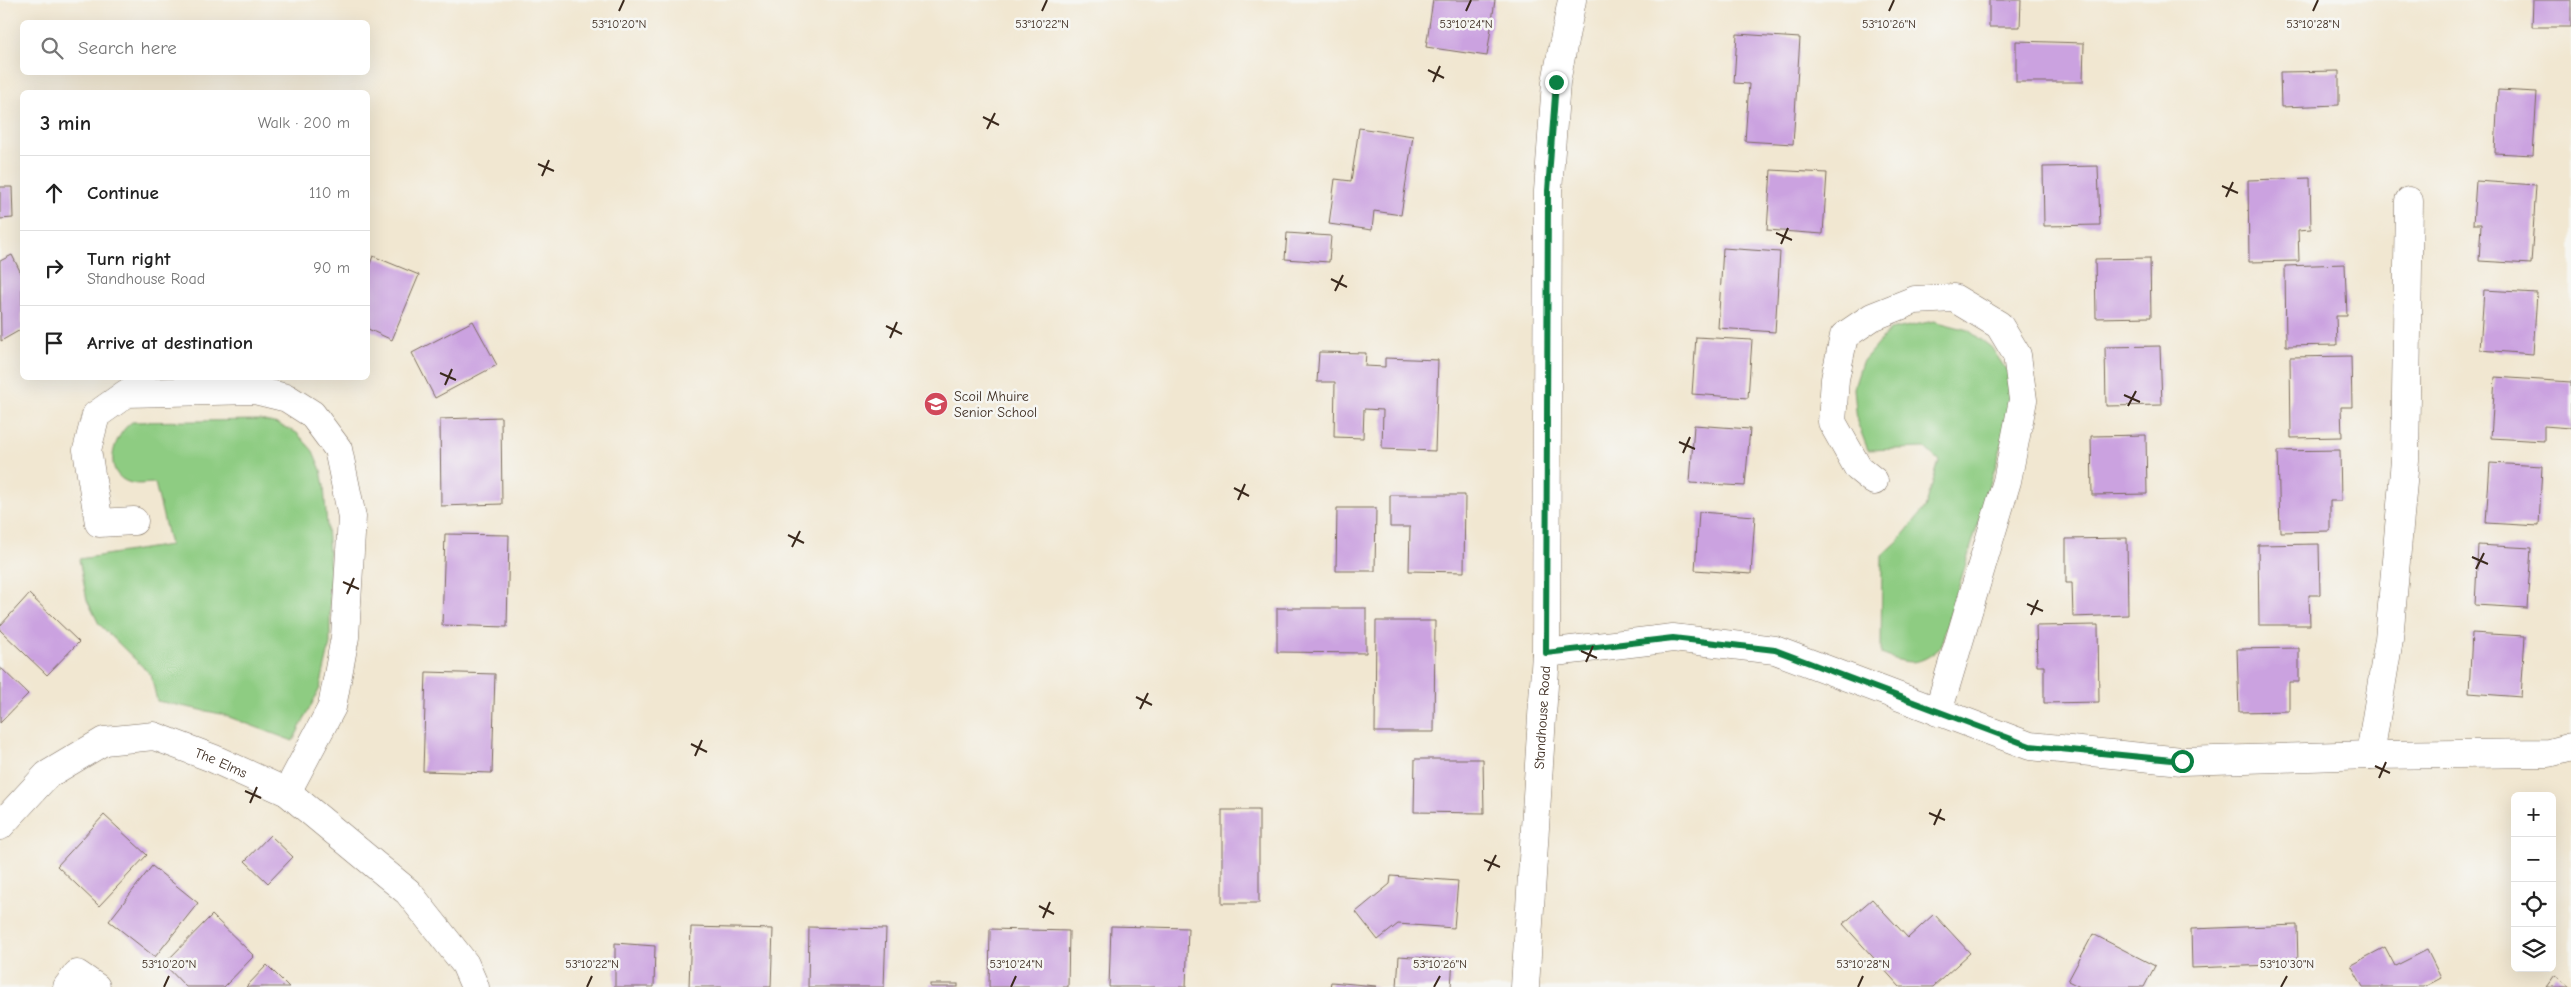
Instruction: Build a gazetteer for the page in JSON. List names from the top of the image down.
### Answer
{
  "streets": {
    "street": ["Standhouse Road", "The Elms"]
  },
  "places": {
    "school or university": ["Scoil Mhuire Senior School"]
  },
  "page": {
    "search": "Search here",
    "heading": ["3 min", "Walk · 200 m"],
    "list": [
      ["Continue", "110 m"],
      ["Turn right", "Standhouse Road", "90 m"],
      "Arrive at destination"
    ],
    "map_buttons": ["+", "−"]
  },
  "coordinates": [
    "53°10'20\"N",
    "53°10'22\"N",
    "53°10'24\"N",
    "53°10'26\"N",
    "53°10'28\"N",
    "53°10'30\"N"
  ]
}
